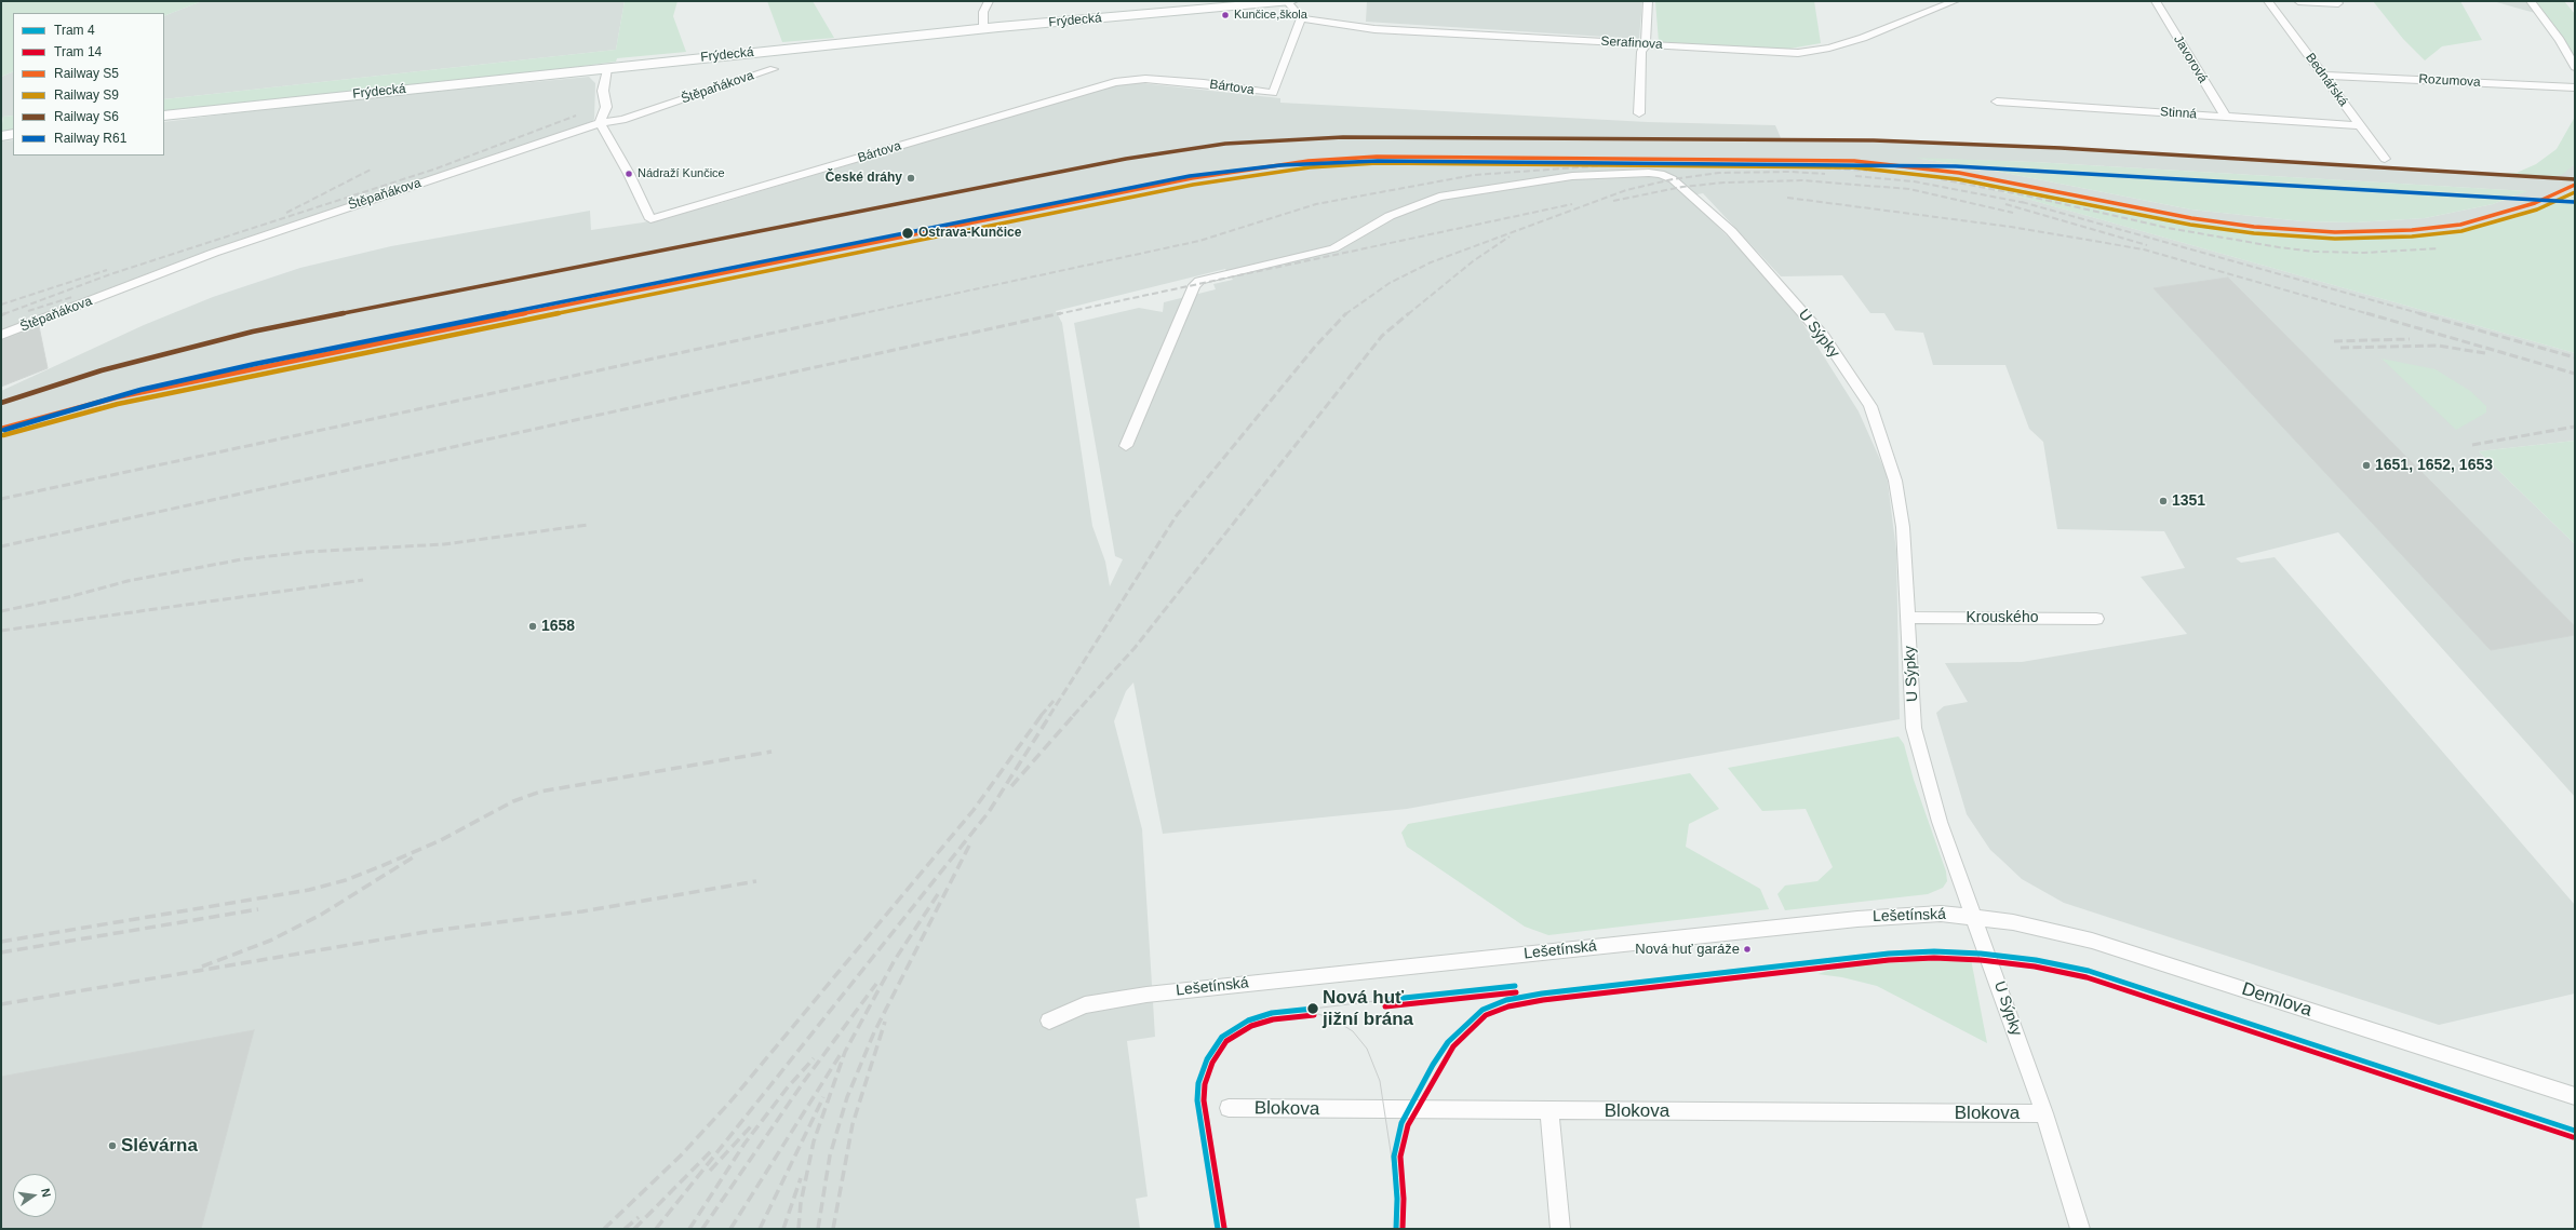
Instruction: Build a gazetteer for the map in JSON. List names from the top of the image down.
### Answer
{
  "streets": {
    "main road": ["Frýdecká"],
    "street": [
      "Serafinova",
      "Javorová",
      "Bednářská",
      "Rozumova",
      "Štěpaňákova",
      "Bártova",
      "Stinná",
      "U Sýpky",
      "Krouského",
      "Lešetínská",
      "Demlova",
      "Blokova"
    ]
  },
  "crossings": [
    ["Serafinova", "Bártova"],
    ["Javorová", "Stinná"],
    ["Bednářská", "Rozumova"],
    ["Bednářská", "Stinná"],
    ["Štěpaňákova", "Bártova"],
    ["U Sýpky", "Krouského"],
    ["U Sýpky", "Lešetínská"],
    ["U Sýpky", "Demlova"],
    ["U Sýpky", "Blokova"],
    ["Lešetínská", "Demlova"]
  ],
  "places": [
    "Kunčice,škola",
    "Nádraží Kunčice",
    "České dráhy",
    "Ostrava-Kunčice",
    "1651, 1652, 1653",
    "1351",
    "1658",
    "Nová huť garáže",
    "Nová huť jižní brána",
    "Slévárna"
  ],
  "lines": [
    "rail line S6",
    "rail line S5",
    "rail line R61",
    "rail line S9",
    "tram line 4",
    "tram line 14"
  ],
  "legend": [
    "Tram 4",
    "Tram 14",
    "Railway S5",
    "Railway S9",
    "Railway S6",
    "Railway R61"
  ],
  "north": "right"
}
